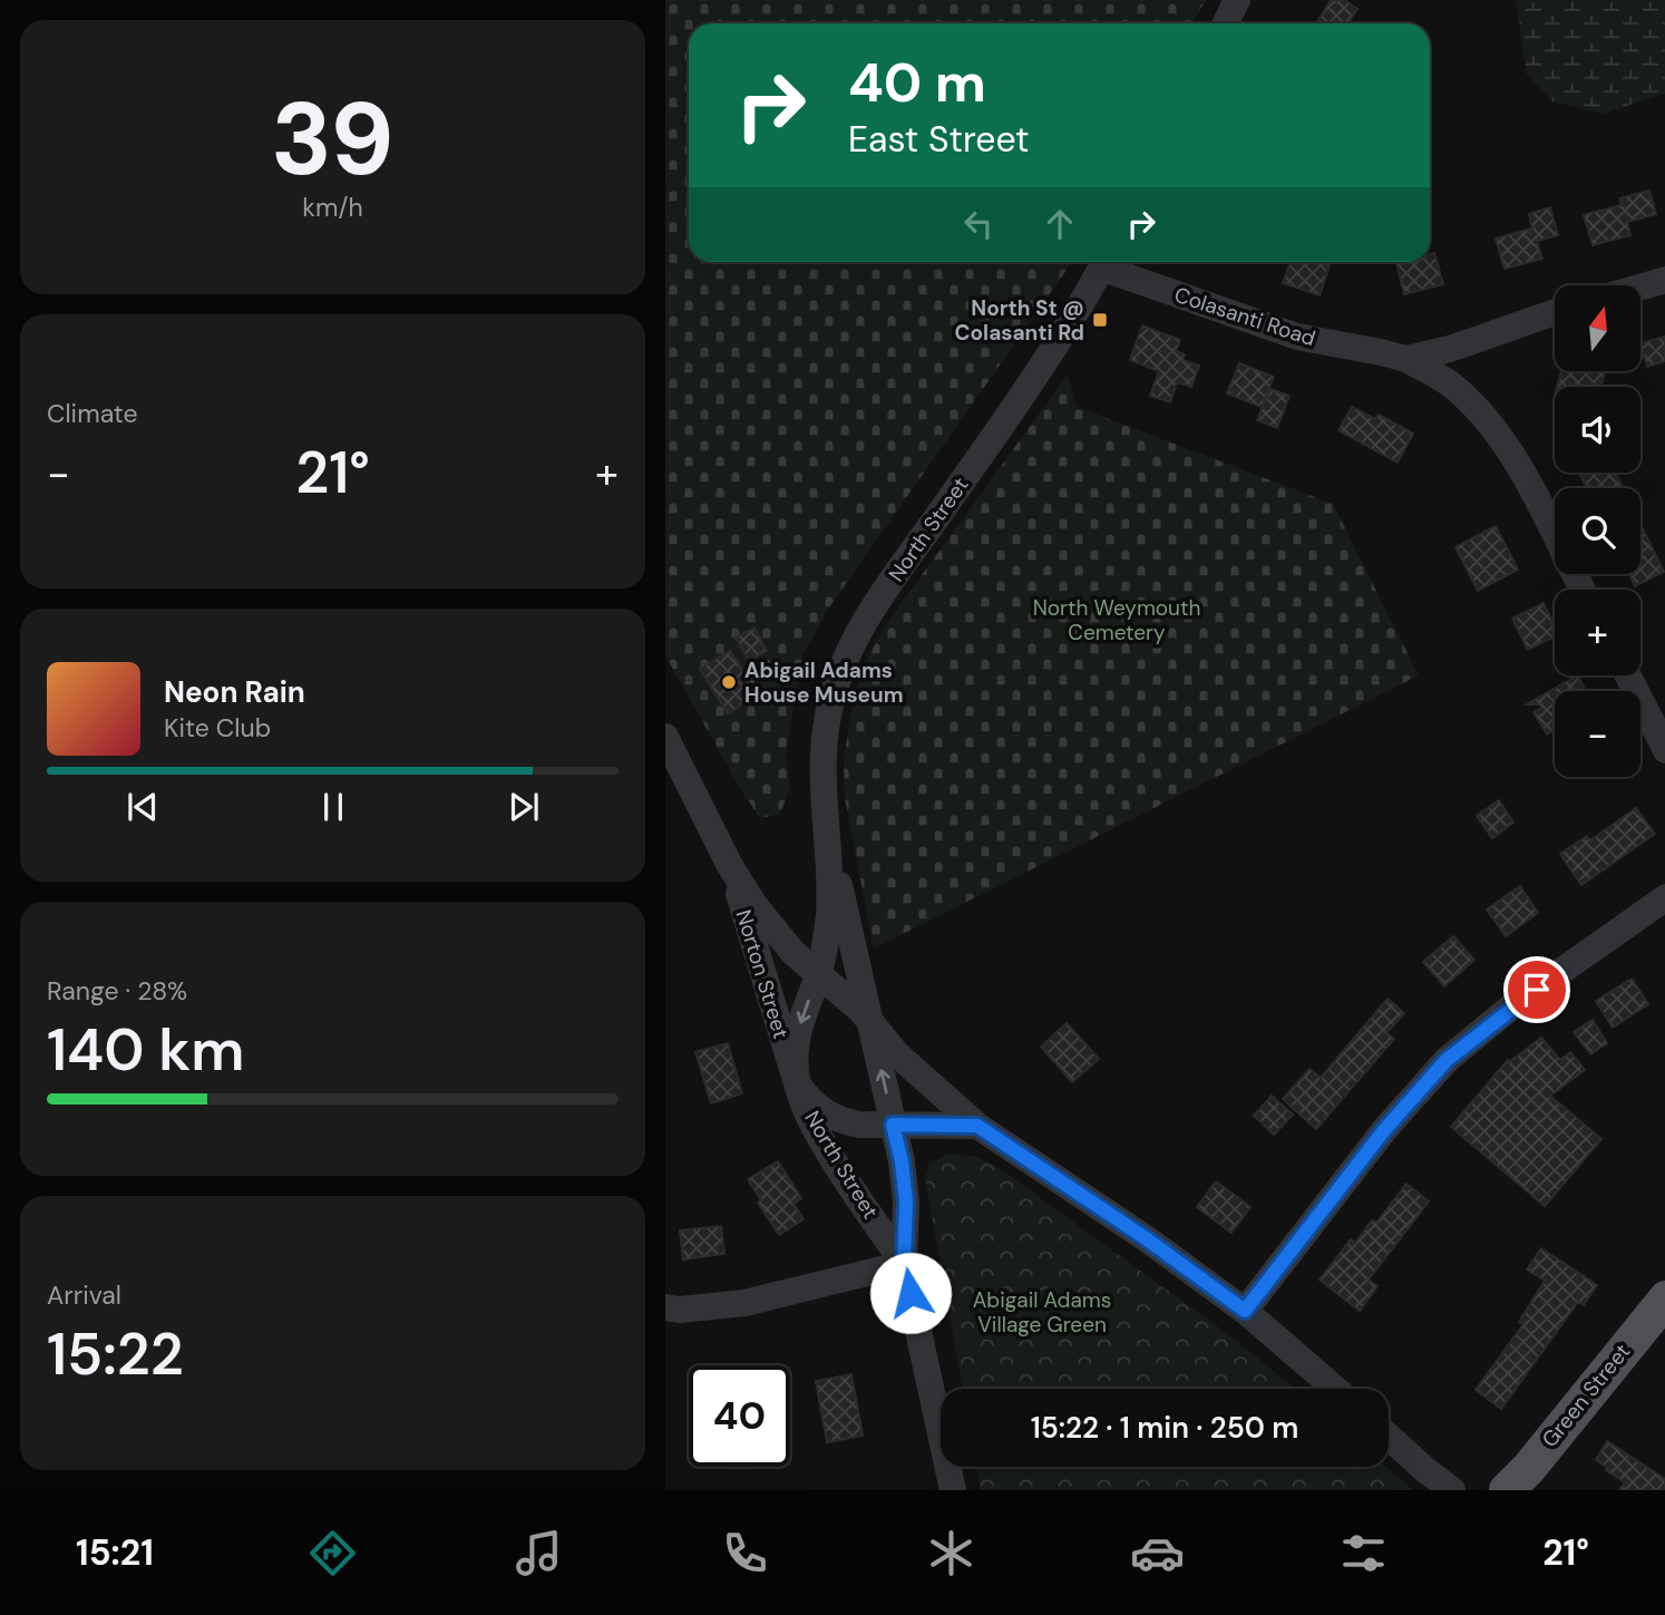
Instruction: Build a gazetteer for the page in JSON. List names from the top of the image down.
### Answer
{
  "streets": {
    "main road": ["Green Street"],
    "street": ["Colasanti Road", "North Street", "Norton Street"]
  },
  "crossings": [
    ["North Street", "Norton Street"]
  ],
  "parks": ["North Weymouth Cemetery", "Abigail Adams Village Green"],
  "places": {
    "transit": ["North St @ Colasanti Rd"],
    "other": ["Abigail Adams House Museum"]
  },
  "north": "top",
  "page": {
    "tile": [
      ["39", "km/h"],
      "Climate",
      ["Range · 28%", "140 km"],
      ["Arrival", "15:22"]
    ],
    "turn": ["40 m", "East Street"],
    "map_buttons": ["+", "−"],
    "heat": ["−", "21°", "+"],
    "song": ["Neon Rain", "Kite Club"],
    "limit": "40",
    "trip": "15:22 · 1 min · 250 m",
    "tabs": ["15:21", "21°"]
  }
}
